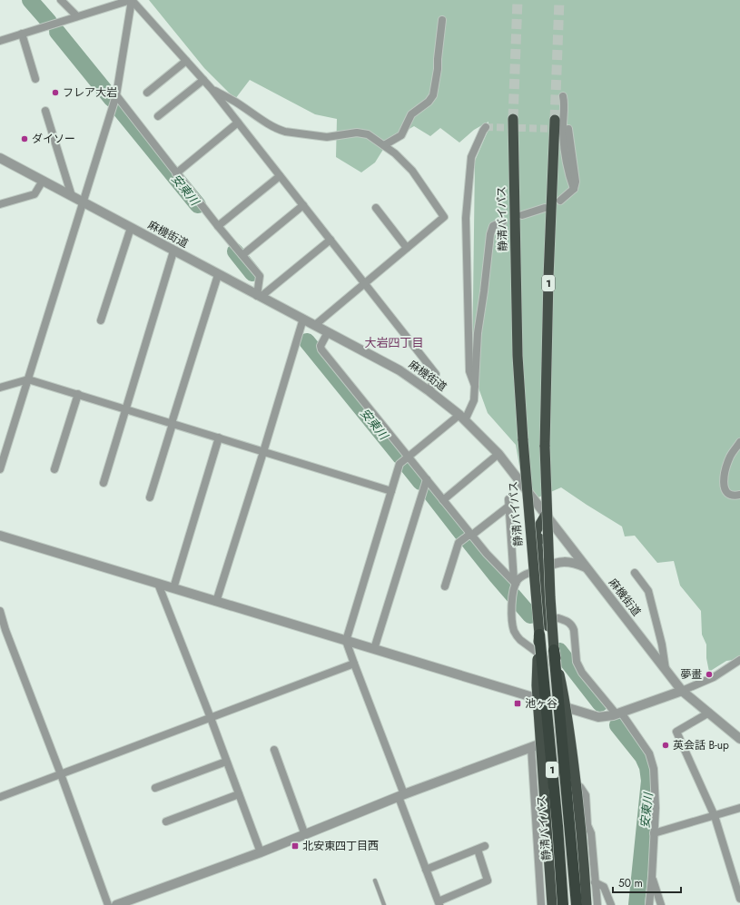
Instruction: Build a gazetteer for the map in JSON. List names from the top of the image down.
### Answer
{
  "streets": {
    "highway": ["静清バイパス", "1"],
    "street": ["麻機街道"]
  },
  "crossings": [
    ["静清バイパス", "1"],
    ["麻機街道", "1"]
  ],
  "districts": ["大岩四丁目"],
  "water": ["安東川"],
  "places": {
    "other": [
      "フレア大岩",
      "ダイソー",
      "夢畫",
      "英会話 B-up"
    ],
    "transit": ["池ヶ谷", "北安東四丁目西"]
  },
  "scale_bar": "50 m"
}
